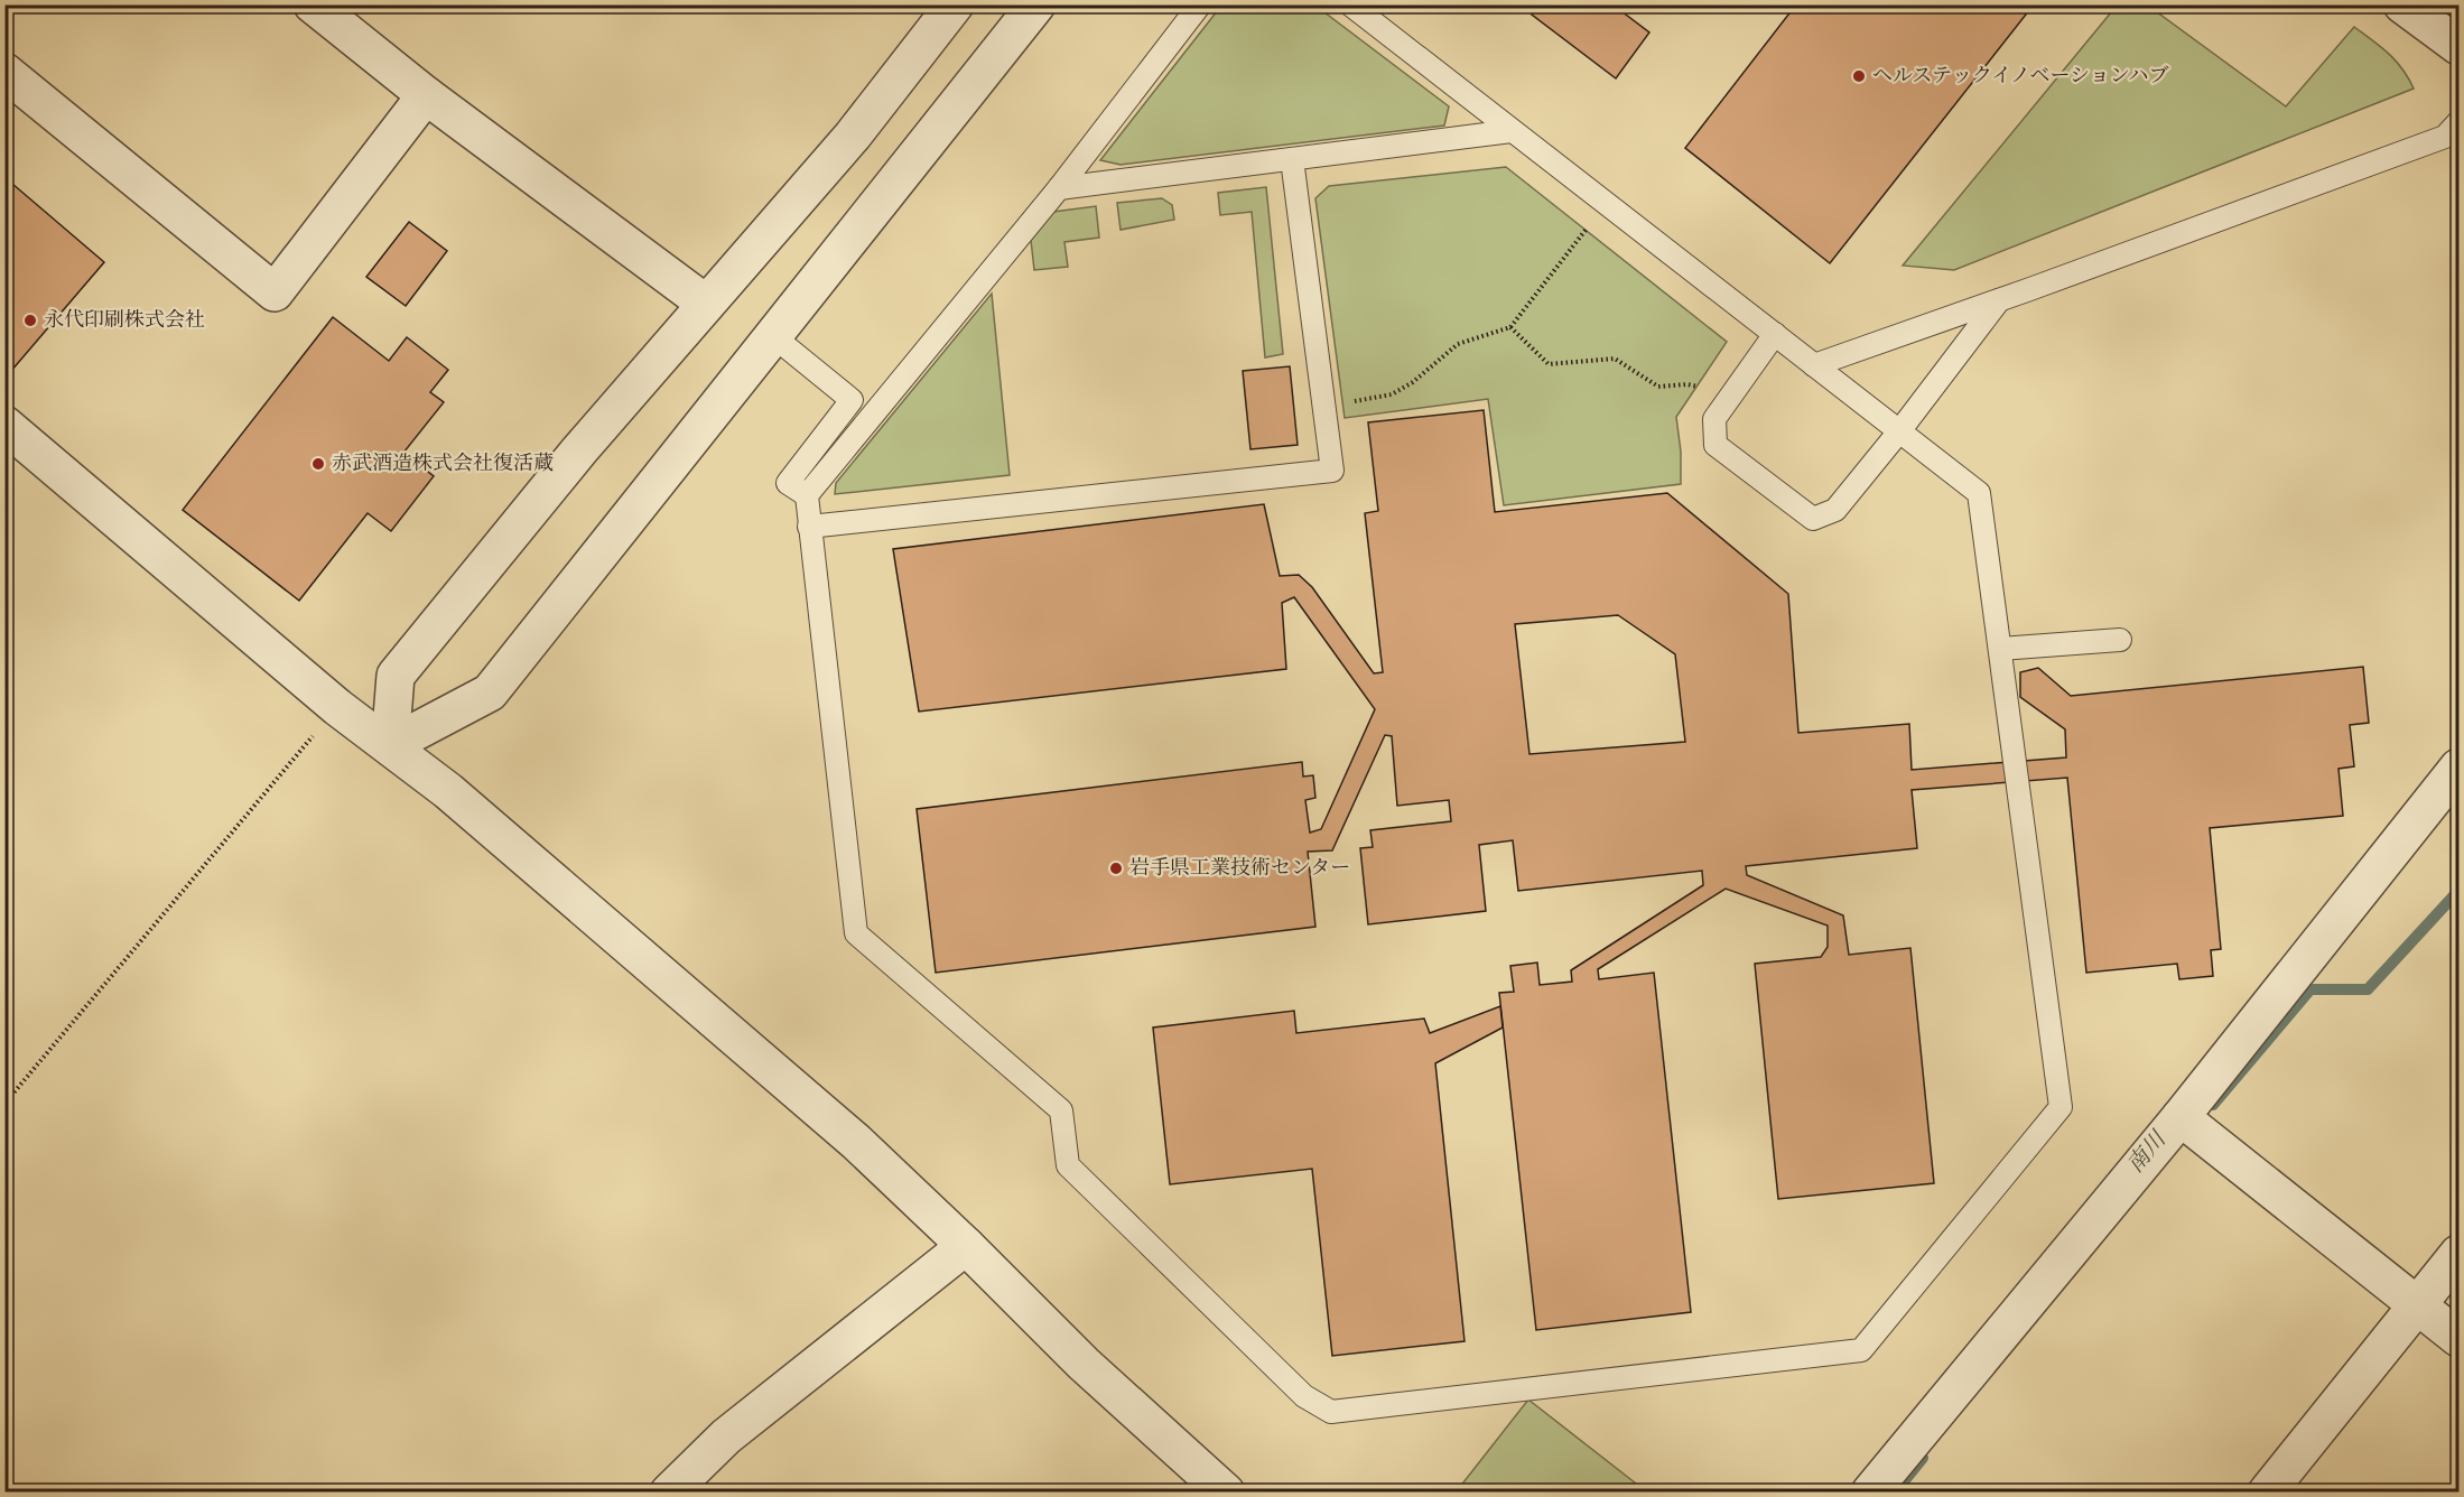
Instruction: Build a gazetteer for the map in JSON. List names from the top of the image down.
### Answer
{
  "water": ["南川"],
  "places": [
    "ヘルステックイノベーションハブ",
    "永代印刷株式会社",
    "赤武酒造株式会社復活蔵",
    "岩手県工業技術センター"
  ]
}
